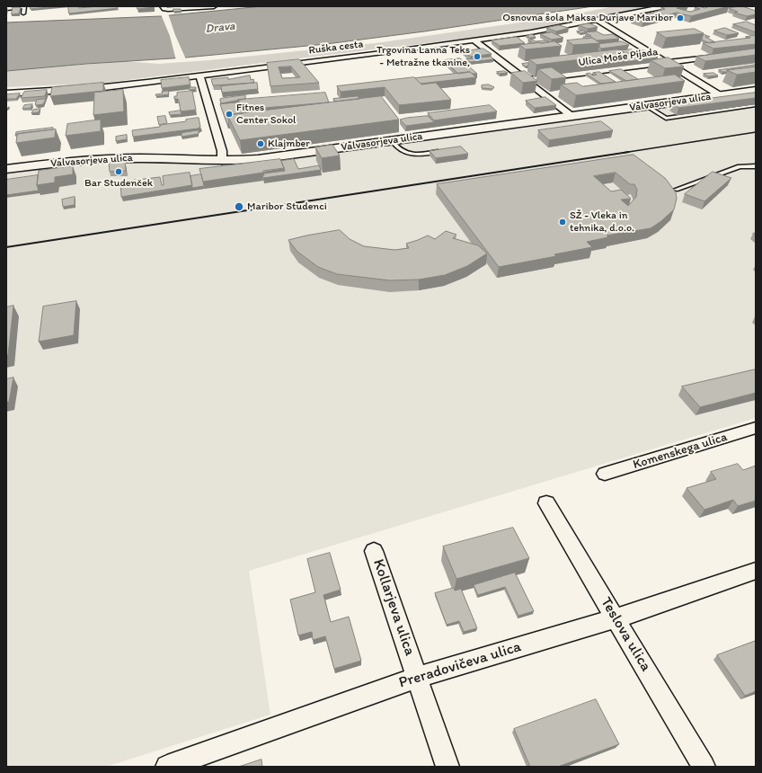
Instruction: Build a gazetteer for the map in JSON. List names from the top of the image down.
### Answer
{
  "streets": {
    "street": [
      "Ruška cesta",
      "Ulica Moše Pijada",
      "Valvasorjeva ulica",
      "Komenskega ulica",
      "Kollarjeva ulica",
      "Teslova ulica",
      "Preradovičeva ulica"
    ]
  },
  "crossings": [
    ["Kollarjeva ulica", "Preradovičeva ulica"],
    ["Teslova ulica", "Preradovičeva ulica"]
  ],
  "water": ["Drava"],
  "places": [
    "Osnovna šola Maksa Durjave Maribor",
    "Trgovina Lanna Teks - Metražne tkanine,",
    "Fitnes Center Sokol",
    "Klajmber",
    "Bar Studenček",
    "Maribor Studenci",
    "SŽ - Vleka in tehnika, d.o.o."
  ]
}
